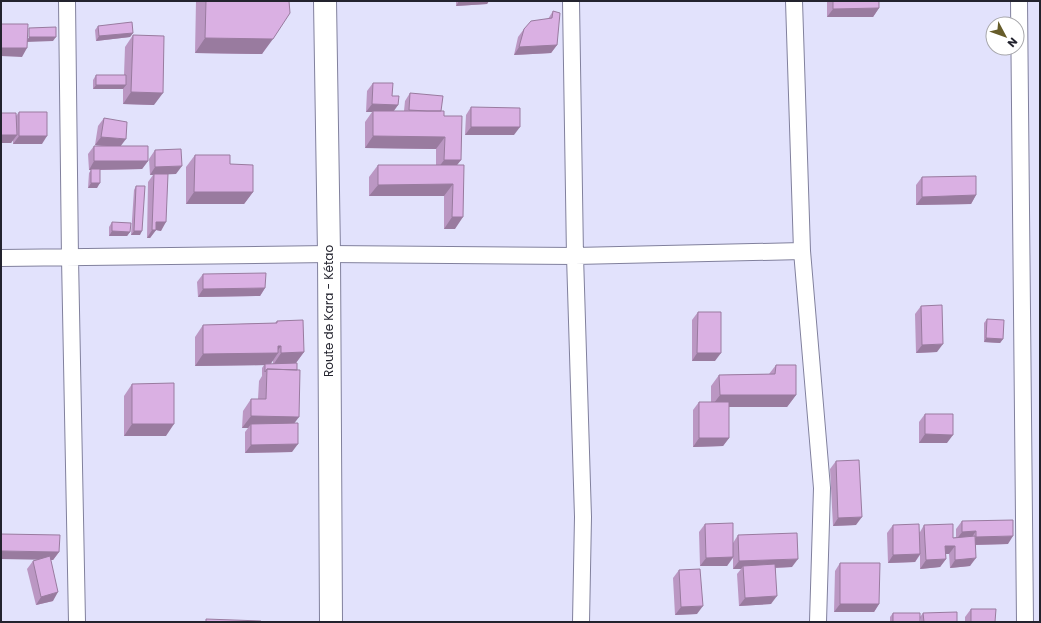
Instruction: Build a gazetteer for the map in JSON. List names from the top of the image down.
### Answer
{
  "streets": {
    "main road": ["Route de Kara - Kétao"]
  },
  "north": "bottom right"
}
